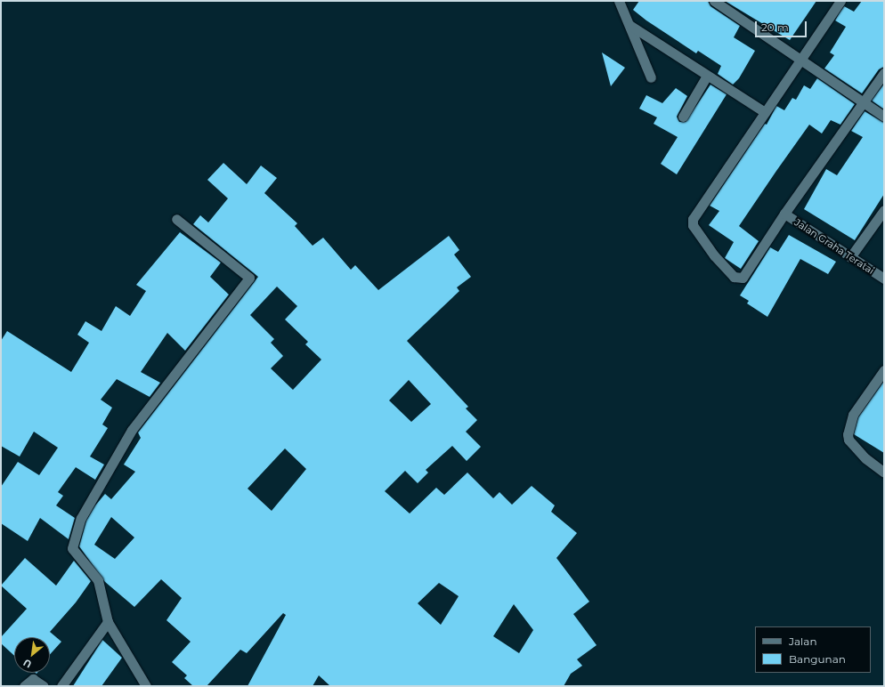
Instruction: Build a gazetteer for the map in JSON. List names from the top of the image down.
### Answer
{
  "streets": {
    "street": ["Jalan Graha Teratai"]
  },
  "legend": ["Jalan", "Bangunan"],
  "scale_bar": "20 m",
  "north": "bottom left"
}
